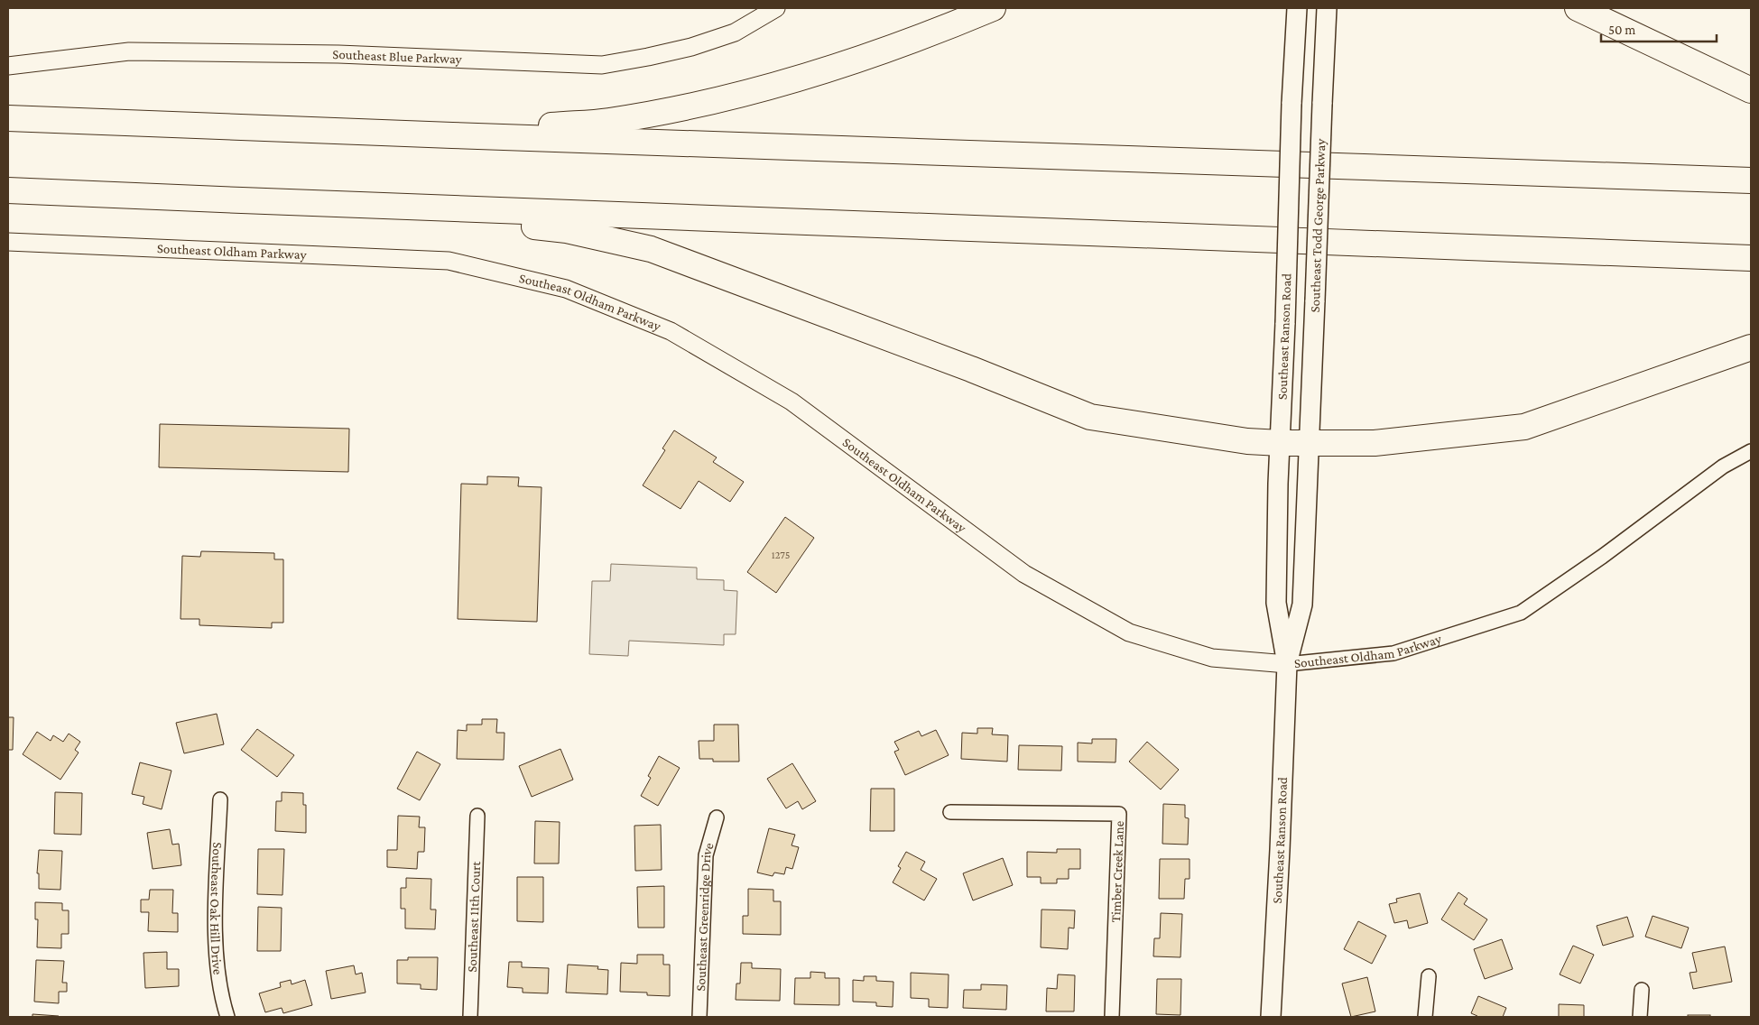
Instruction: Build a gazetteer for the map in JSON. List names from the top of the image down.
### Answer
{
  "streets": {
    "main road": ["Southeast Todd George Parkway", "Southeast Ranson Road"],
    "street": [
      "Southeast Blue Parkway",
      "Southeast Oldham Parkway",
      "Timber Creek Lane",
      "Southeast Oak Hill Drive",
      "Southeast 11th Court",
      "Southeast Greenridge Drive"
    ]
  },
  "crossings": [
    ["Southeast Todd George Parkway", "Southeast Ranson Road"],
    ["Southeast Oldham Parkway", "Southeast Ranson Road"]
  ],
  "house_numbers": ["1275"],
  "scale_bar": "50 m"
}
